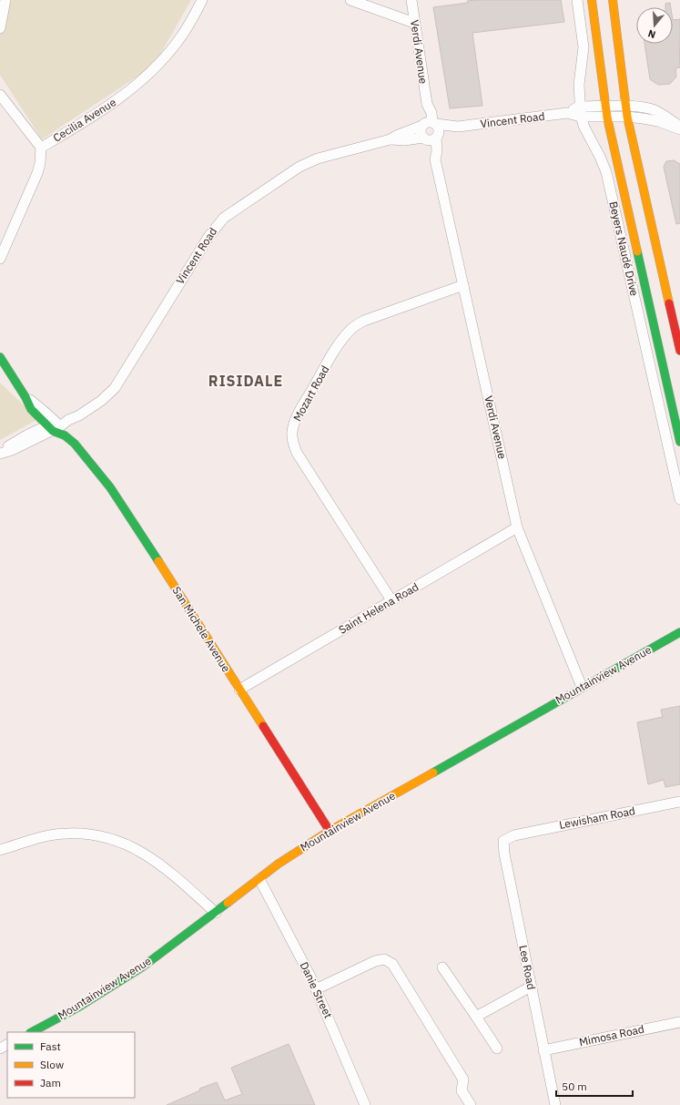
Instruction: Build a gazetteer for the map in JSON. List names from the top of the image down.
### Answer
{
  "streets": {
    "street": [
      "Verdi Avenue",
      "Cecilia Avenue",
      "Vincent Road",
      "Beyers Naudé Drive",
      "Mozart Road",
      "Saint Helena Road",
      "San Michele Avenue",
      "Mountainview Avenue",
      "Lewisham Road",
      "Lee Road",
      "Danie Street",
      "Mimosa Road"
    ]
  },
  "crossings": [
    ["Verdi Avenue", "Vincent Road"],
    ["Verdi Avenue", "Mozart Road"],
    ["Verdi Avenue", "Saint Helena Road"],
    ["Verdi Avenue", "Mountainview Avenue"],
    ["Vincent Road", "Beyers Naudé Drive"],
    ["Vincent Road", "San Michele Avenue"],
    ["Mozart Road", "Saint Helena Road"],
    ["Saint Helena Road", "San Michele Avenue"],
    ["San Michele Avenue", "Mountainview Avenue"],
    ["Mountainview Avenue", "Danie Street"],
    ["Lewisham Road", "Lee Road"],
    ["Lee Road", "Mimosa Road"]
  ],
  "districts": ["RISIDALE"],
  "legend": ["Fast", "Slow", "Jam"],
  "scale_bar": "50 m",
  "north": "bottom"
}
